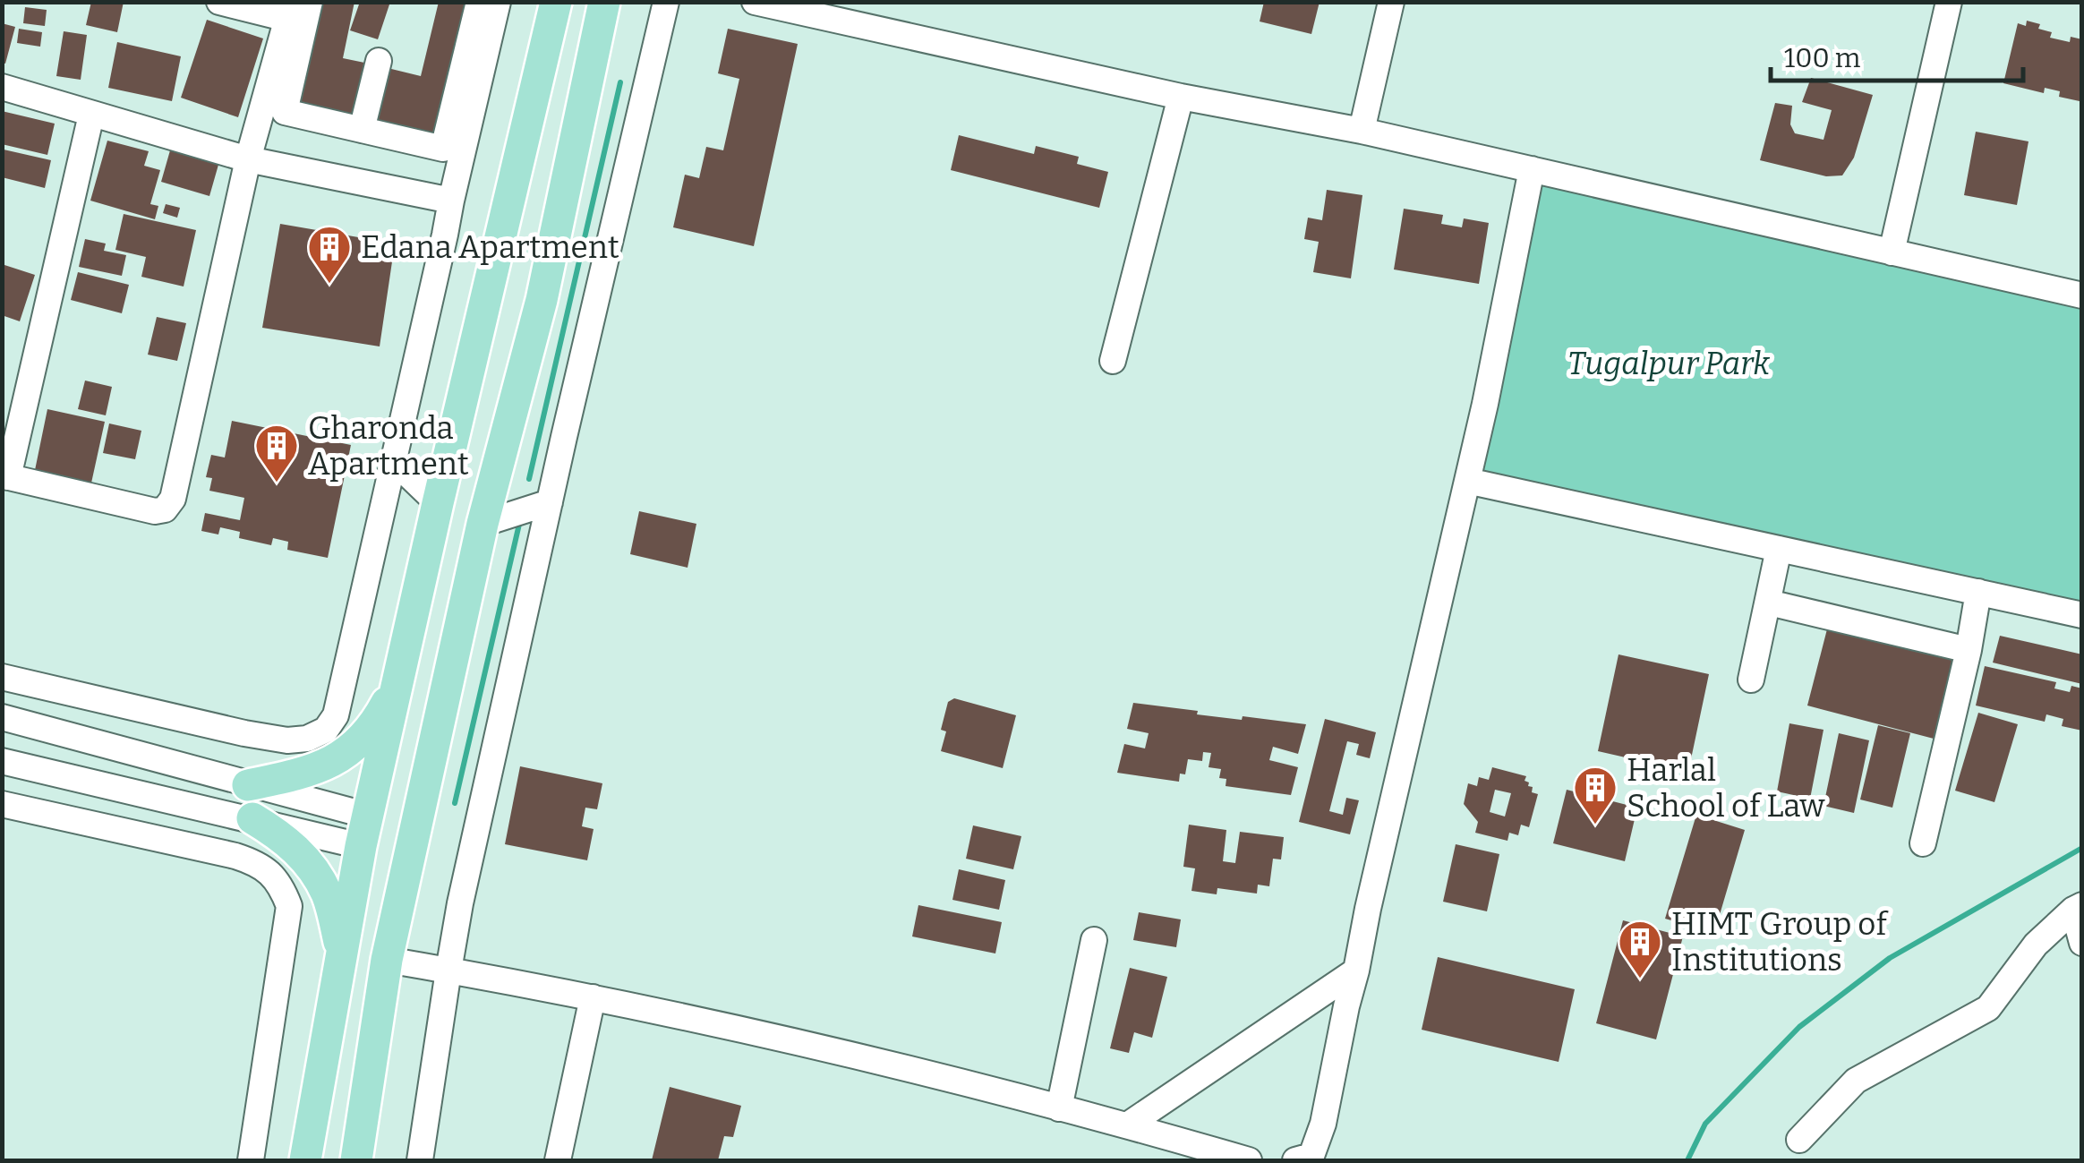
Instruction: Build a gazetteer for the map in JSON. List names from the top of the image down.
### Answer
{
  "parks": ["Tugalpur Park"],
  "places": {
    "building": [
      "Edana Apartment",
      "Gharonda Apartment",
      "Harlal School of Law",
      "HIMT Group of Institutions"
    ]
  },
  "scale_bar": "100 m"
}
